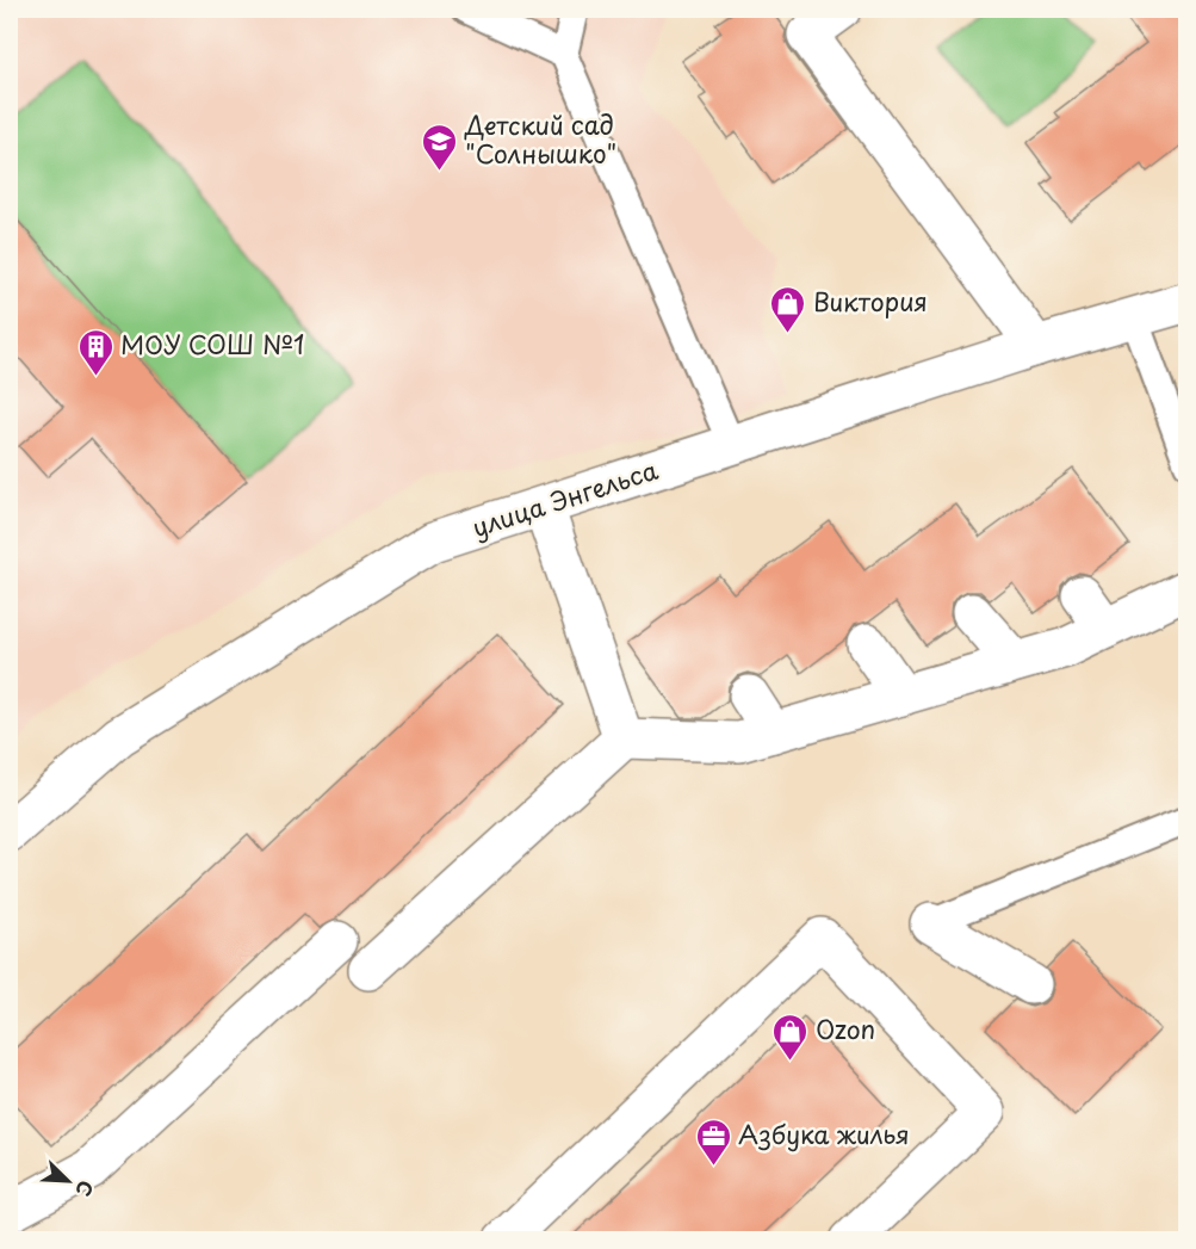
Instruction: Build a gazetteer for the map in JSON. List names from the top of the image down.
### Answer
{
  "streets": {
    "street": ["улица Энгельса"]
  },
  "places": {
    "school or university": ["Детский сад \"Солнышко\""],
    "shop": ["Виктория", "Ozon"],
    "building": ["МОУ СОШ №1"],
    "office": ["Азбука жилья"]
  },
  "north": "bottom right"
}
